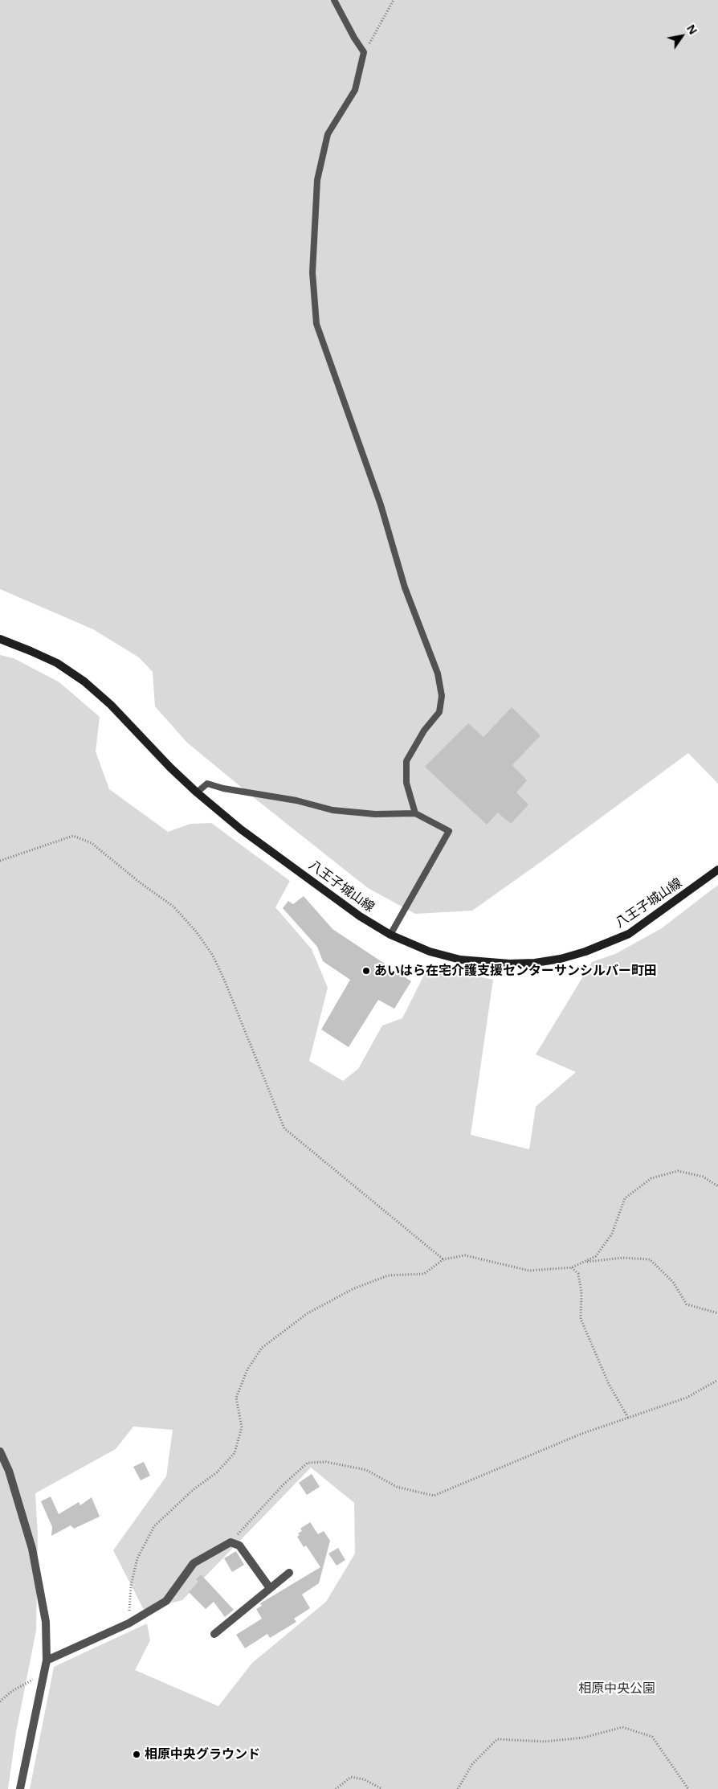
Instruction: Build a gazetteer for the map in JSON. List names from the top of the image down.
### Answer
{
  "streets": {
    "main road": ["八王子城山線"]
  },
  "parks": ["相原中央公園"],
  "places": ["あいはら在宅介護支援センターサンシルバー町田", "相原中央グラウンド"],
  "north": "top right"
}
